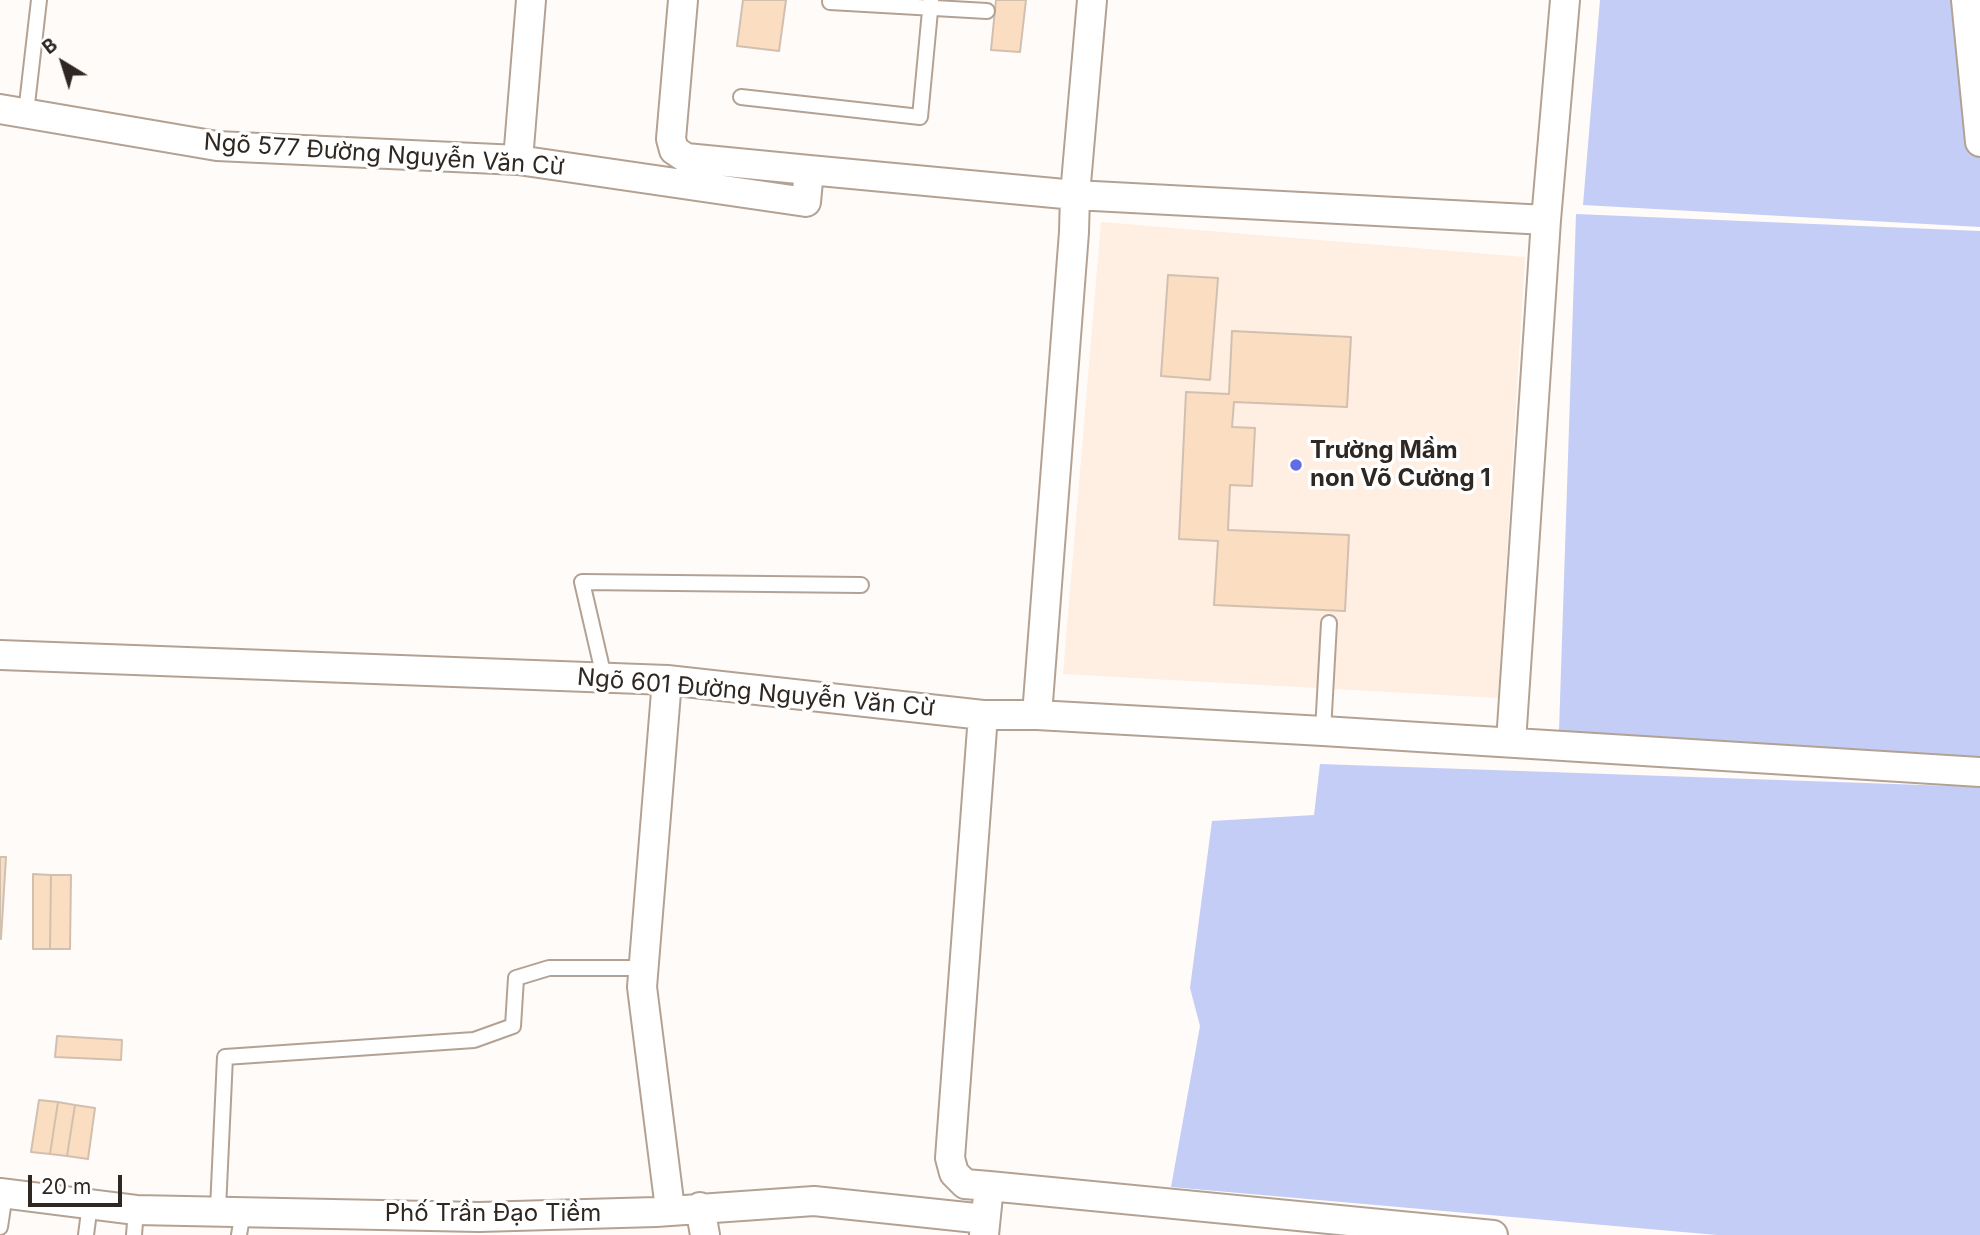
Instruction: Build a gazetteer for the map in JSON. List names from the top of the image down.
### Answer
{
  "streets": {
    "street": ["Ngõ 577 Đường Nguyễn Văn Cừ", "Ngõ 601 Đường Nguyễn Văn Cừ", "Phố Trần Đạo Tiềm"]
  },
  "places": ["Trường Mầm non Võ Cường 1"],
  "scale_bar": "20 m",
  "north": "top left"
}
